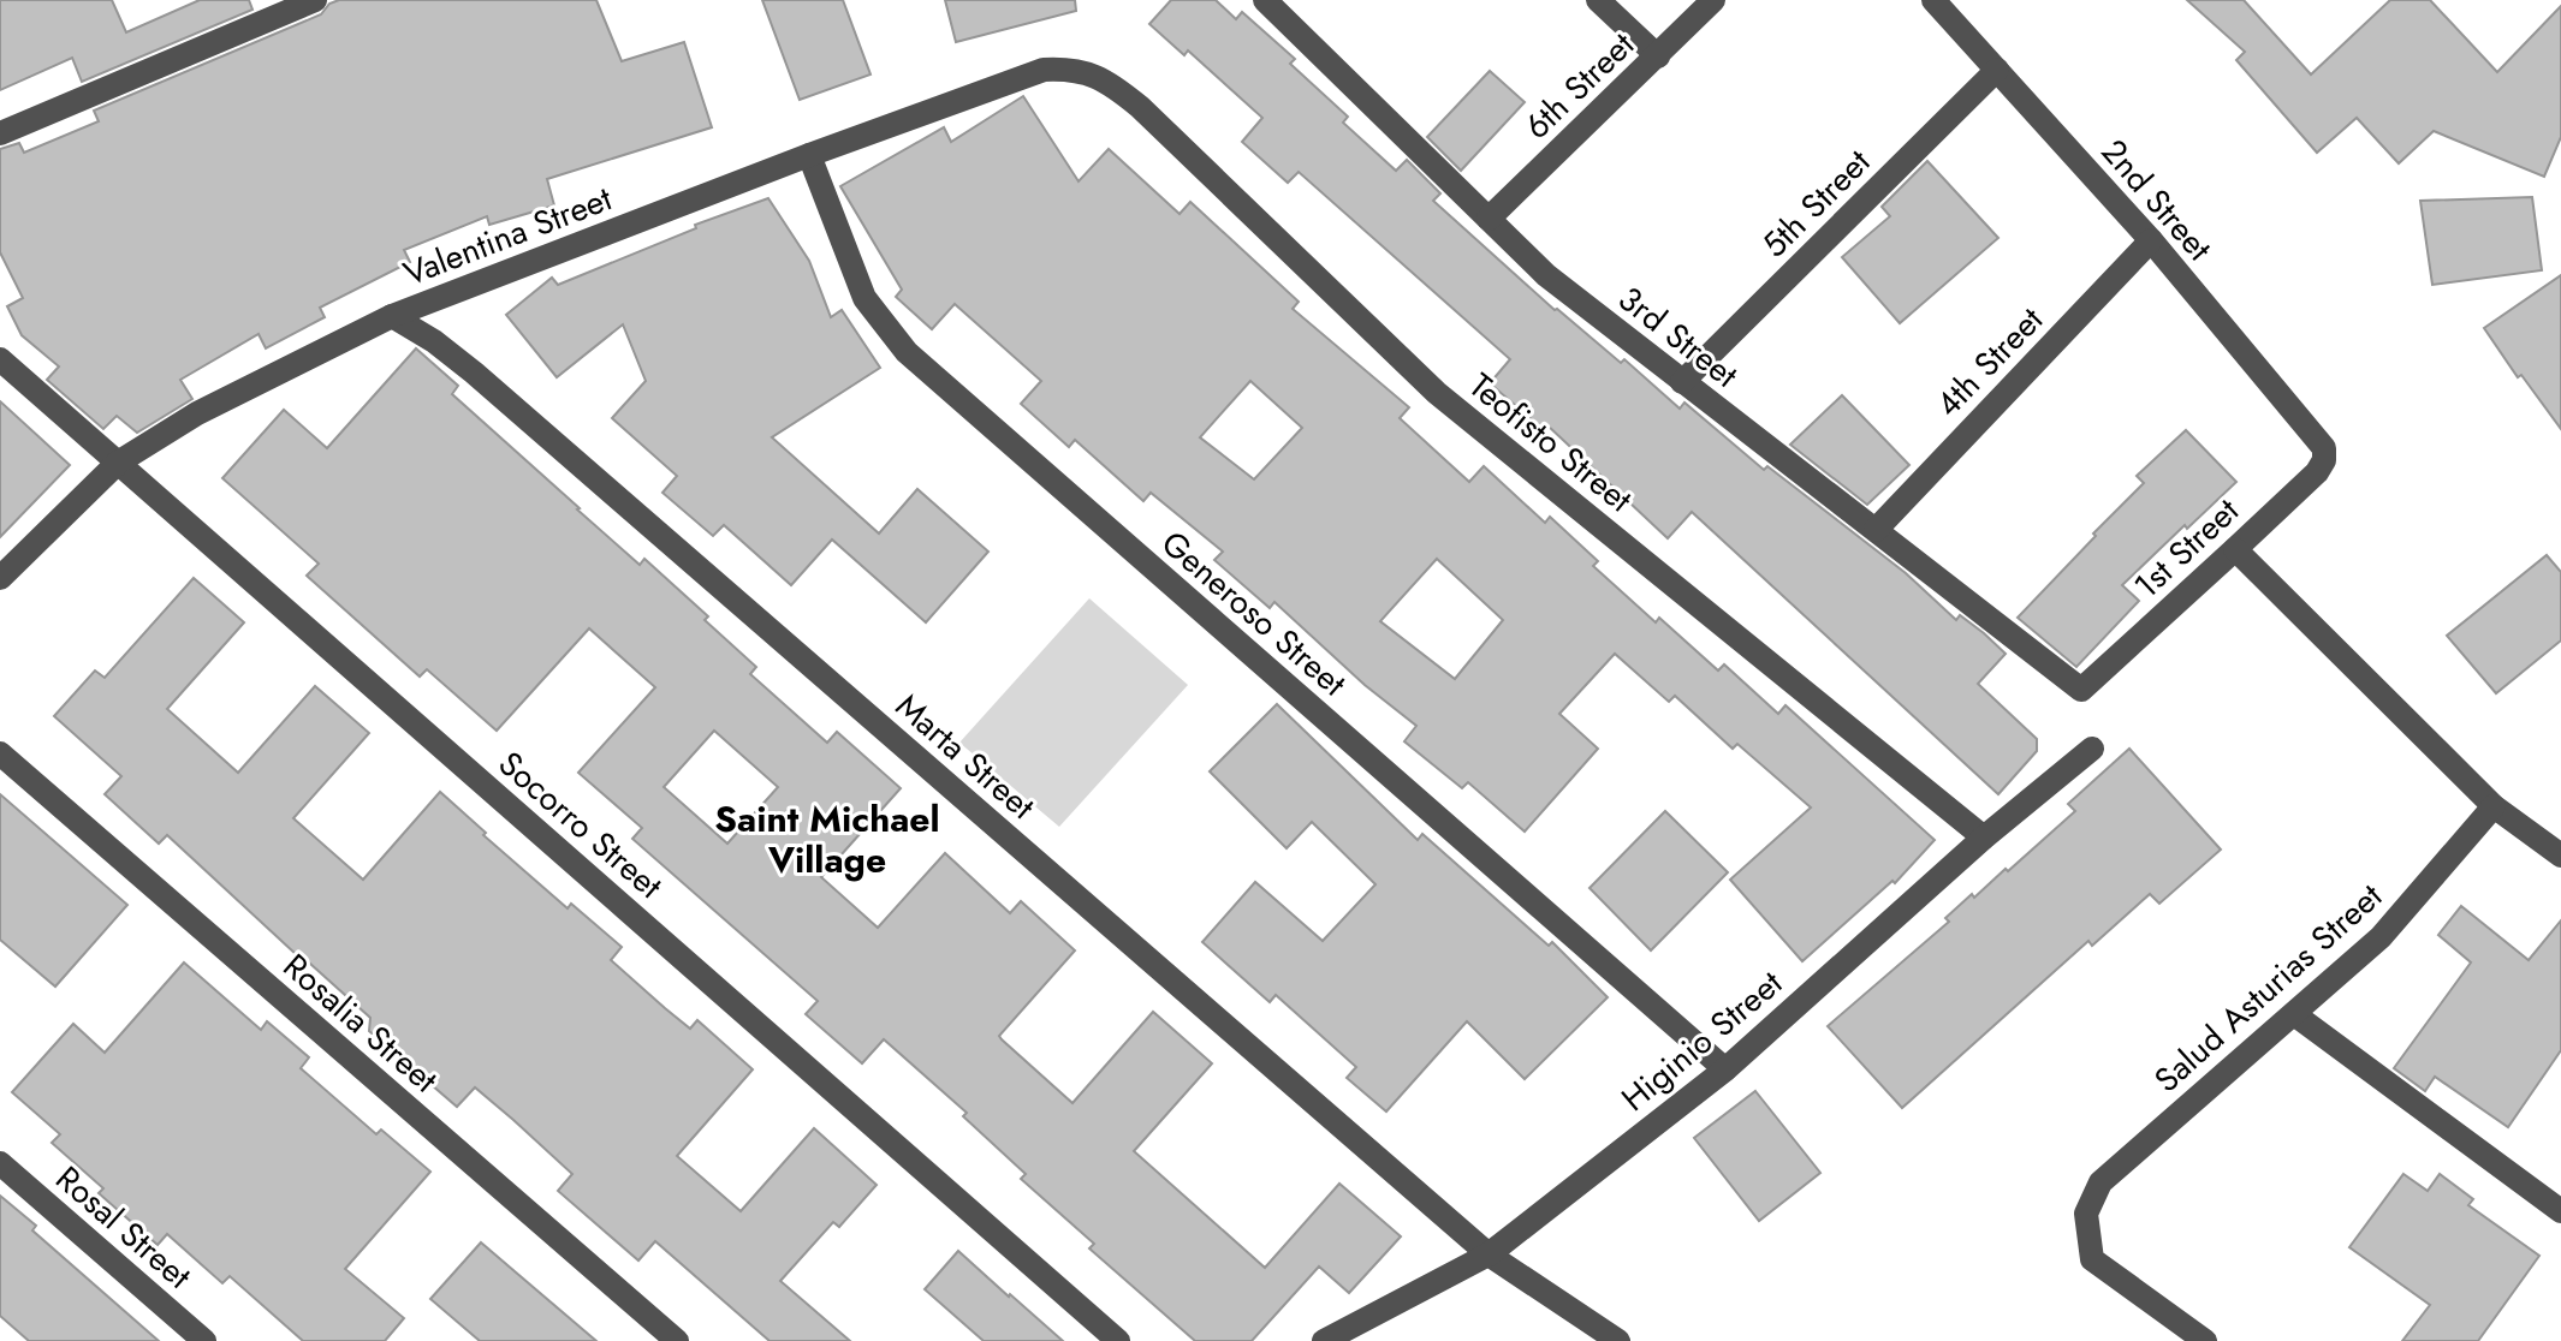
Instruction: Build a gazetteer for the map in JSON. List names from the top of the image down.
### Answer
{
  "streets": {
    "street": [
      "6th Street",
      "2nd Street",
      "5th Street",
      "Valentina Street",
      "3rd Street",
      "4th Street",
      "Teofisto Street",
      "1st Street",
      "Generoso Street",
      "Marta Street",
      "Socorro Street",
      "Salud Asturias Street",
      "Rosalia Street",
      "Higinio Street",
      "Rosal Street"
    ]
  },
  "crossings": [
    ["6th Street", "3rd Street"],
    ["2nd Street", "5th Street"],
    ["2nd Street", "4th Street"],
    ["2nd Street", "1st Street"],
    ["5th Street", "3rd Street"],
    ["Valentina Street", "Teofisto Street"],
    ["Valentina Street", "Generoso Street"],
    ["Valentina Street", "Marta Street"],
    ["Valentina Street", "Socorro Street"],
    ["3rd Street", "4th Street"],
    ["3rd Street", "1st Street"],
    ["Teofisto Street", "Higinio Street"],
    ["Generoso Street", "Higinio Street"],
    ["Marta Street", "Higinio Street"]
  ],
  "districts": ["Saint Michael Village"]
}
